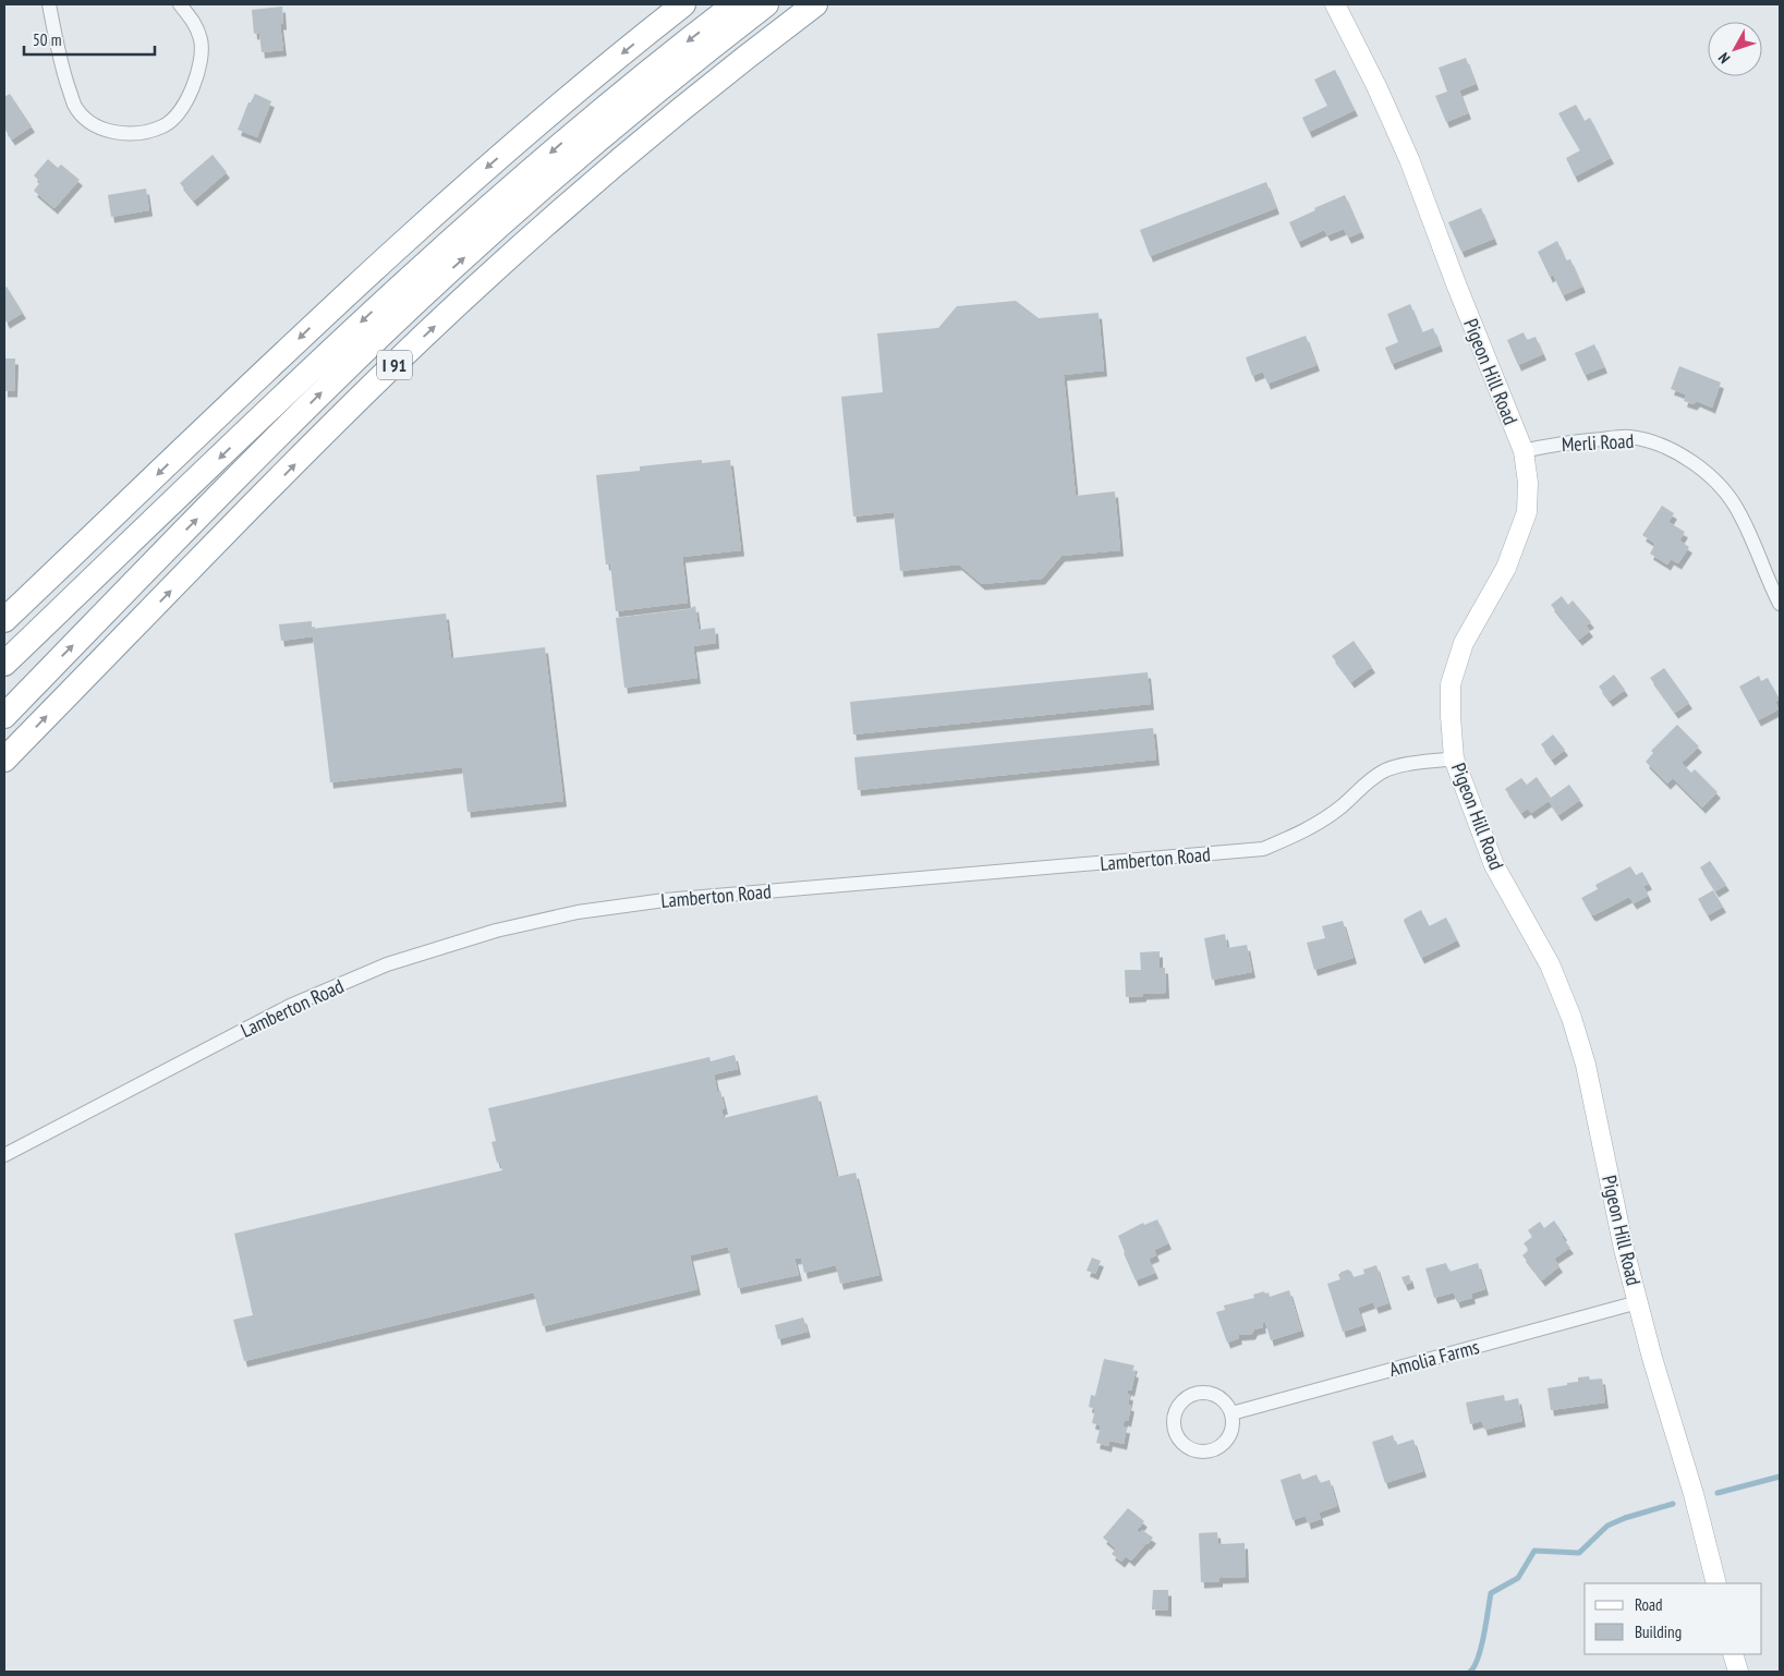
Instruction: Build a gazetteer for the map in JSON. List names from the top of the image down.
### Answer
{
  "streets": {
    "highway": ["I 91"],
    "street": [
      "Pigeon Hill Road",
      "Merli Road",
      "Lamberton Road",
      "Amolia Farms"
    ]
  },
  "crossings": [
    ["Pigeon Hill Road", "Merli Road"],
    ["Pigeon Hill Road", "Lamberton Road"],
    ["Pigeon Hill Road", "Amolia Farms"]
  ],
  "legend": ["Road", "Building"],
  "scale_bar": "50 m",
  "north": "bottom left"
}
